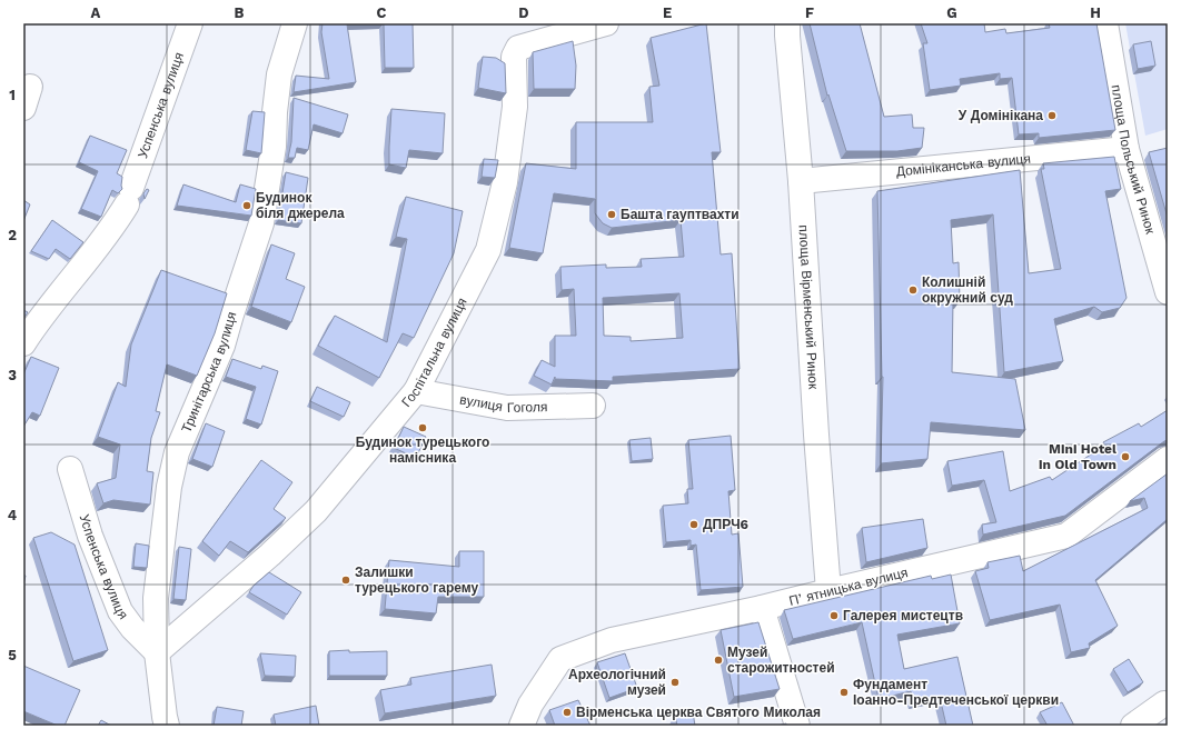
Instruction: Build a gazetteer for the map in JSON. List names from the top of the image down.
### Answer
{
  "streets": {
    "street": [
      "Успенська вулиця",
      "площа Польський Ринок",
      "Домініканська вулиця",
      "площа Вірменський Ринок",
      "Госпітальна вулиця",
      "Тринітарська вулиця",
      "вулиця Гоголя",
      "Пʼятницька вулиця"
    ]
  },
  "crossings": [
    ["Успенська вулиця", "Госпітальна вулиця"],
    ["Успенська вулиця", "Тринітарська вулиця"],
    ["площа Польський Ринок", "Домініканська вулиця"],
    ["Домініканська вулиця", "площа Вірменський Ринок"],
    ["площа Вірменський Ринок", "Пʼятницька вулиця"],
    ["Госпітальна вулиця", "Тринітарська вулиця"],
    ["Госпітальна вулиця", "вулиця Гоголя"]
  ],
  "places": [
    "У Домінікана",
    "Будинок біля джерела",
    "Башта гауптвахти",
    "Колишній окружний суд",
    "Будинок турецького намісника",
    "Mini Hotel in Old Town",
    "ДПРЧ6",
    "Залишки турецького гарему",
    "Галерея мистецтв",
    "Музей старожитностей",
    "Археологічний музей",
    "Фундамент Іоанно-Предтеченської церкви",
    "Вірменська церква Святого Миколая"
  ],
  "grid": {
    "columns": [
      "A",
      "B",
      "C",
      "D",
      "E",
      "F",
      "G",
      "H"
    ],
    "rows": [
      "1",
      "2",
      "3",
      "4",
      "5"
    ]
  }
}
